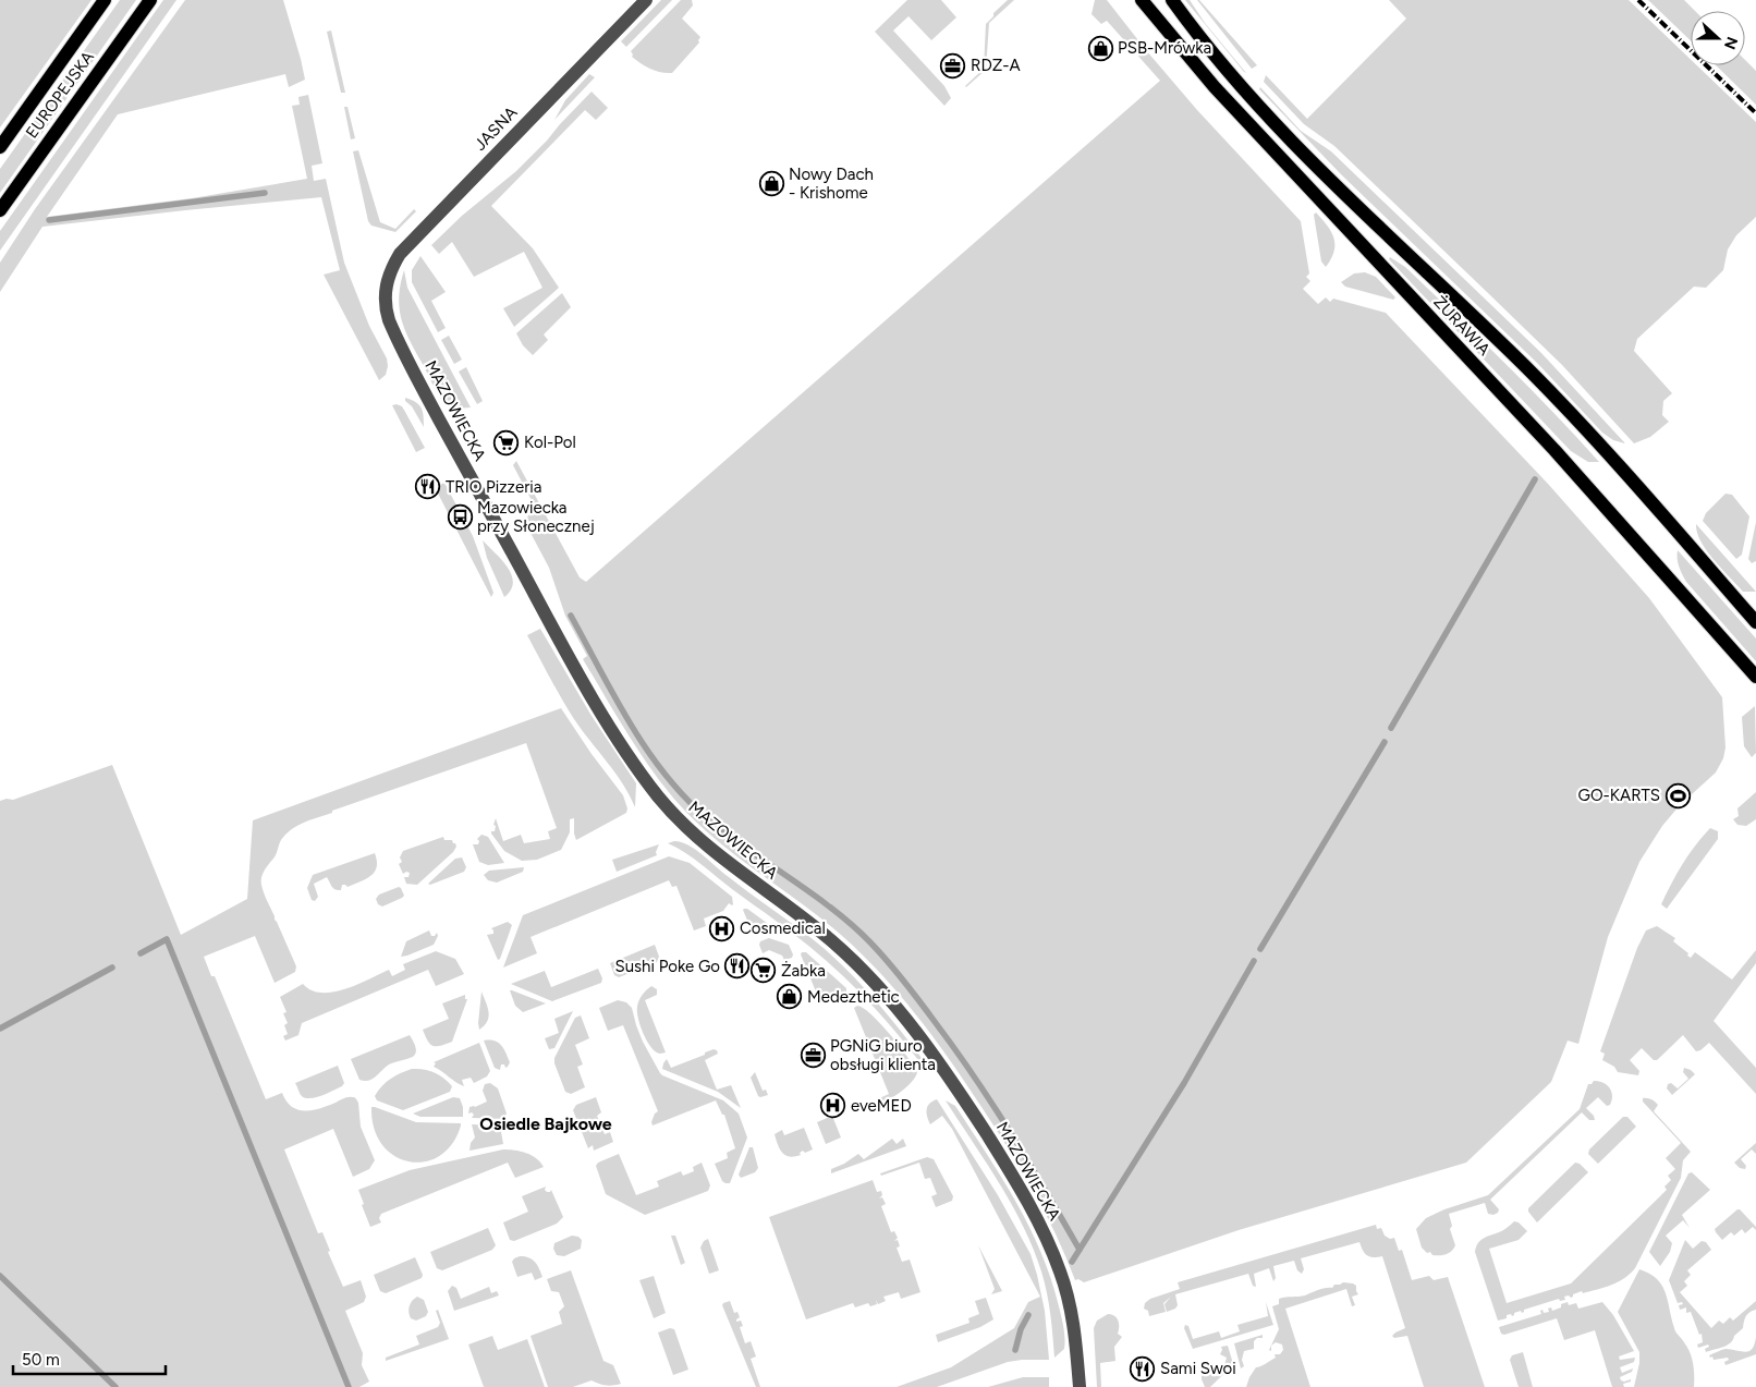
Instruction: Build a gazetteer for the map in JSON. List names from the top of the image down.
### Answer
{
  "streets": {
    "main road": ["EUROPEJSKA", "ŻURAWIA"],
    "street": ["JASNA", "MAZOWIECKA"]
  },
  "crossings": [
    ["JASNA", "MAZOWIECKA"]
  ],
  "districts": ["Osiedle Bajkowe"],
  "places": {
    "shop": ["PSB-Mrówka", "Nowy Dach - Krishome", "Medezthetic"],
    "office": ["RDZ-A", "PGNiG biuro obsługi klienta"],
    "supermarket": ["Kol-Pol", "Żabka"],
    "restaurant": ["TRIO Pizzeria", "Sushi Poke Go", "Sami Swoi"],
    "bus stop": ["Mazowiecka przy Słonecznej"],
    "sports": ["GO-KARTS"],
    "hospital": ["Cosmedical", "eveMED"]
  },
  "scale_bar": "50 m",
  "north": "right"
}
